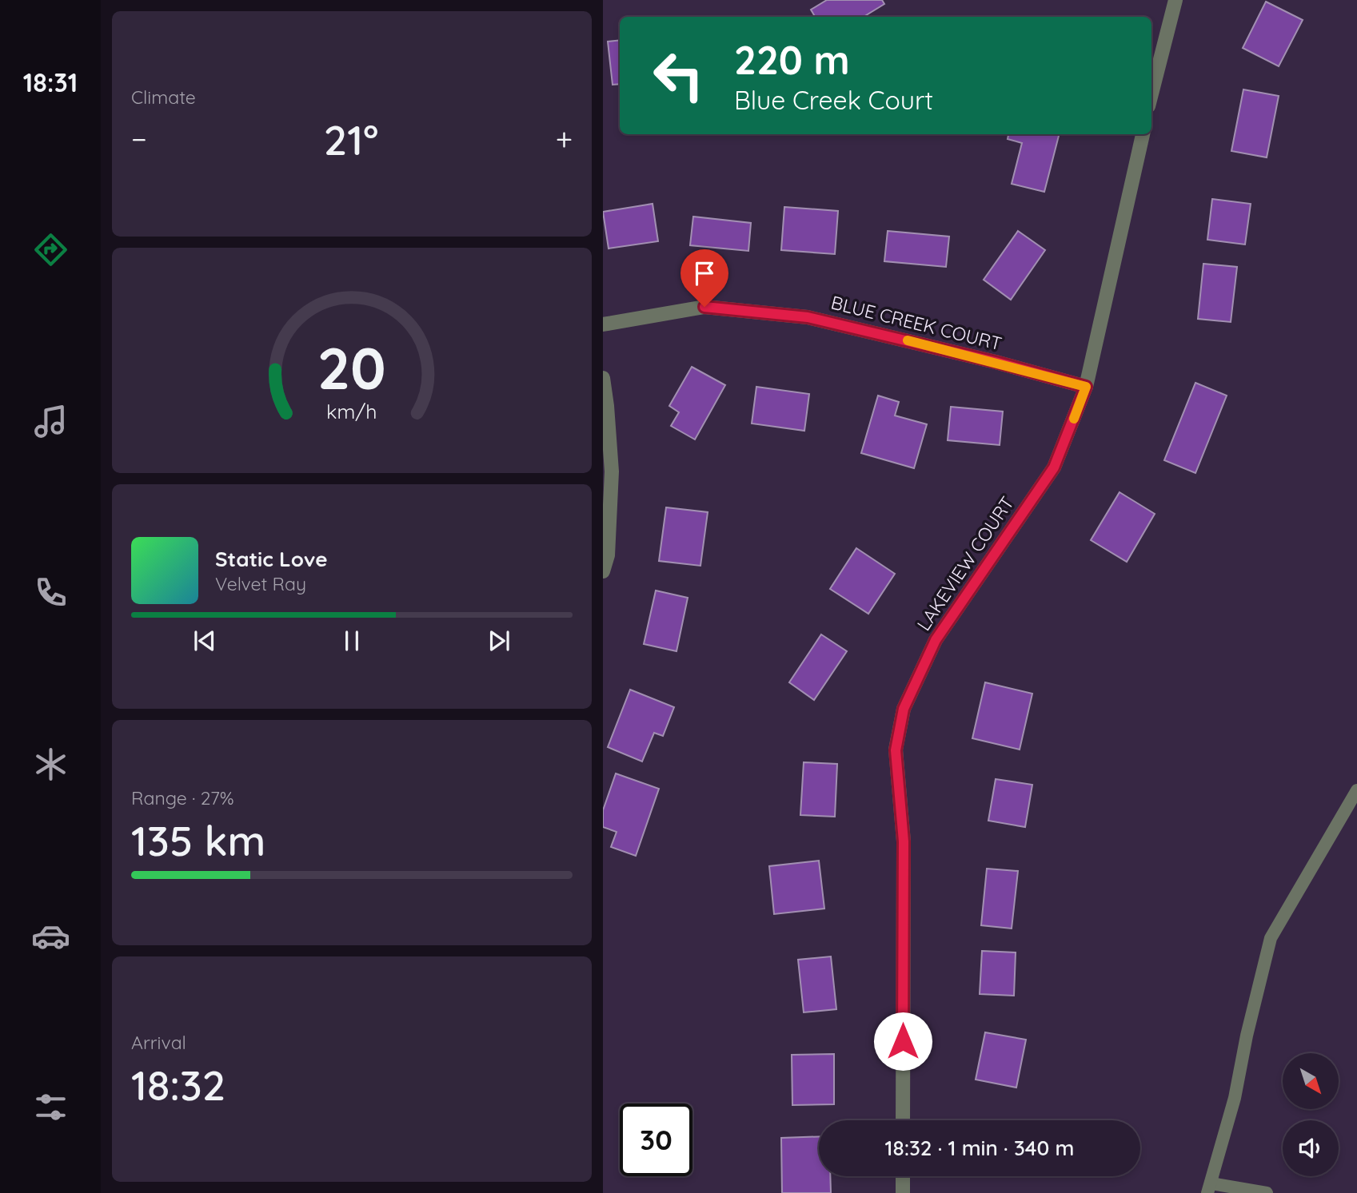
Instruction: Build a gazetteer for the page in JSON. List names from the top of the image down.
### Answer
{
  "streets": {
    "street": ["BLUE CREEK COURT", "LAKEVIEW COURT"]
  },
  "crossings": [
    ["BLUE CREEK COURT", "LAKEVIEW COURT"]
  ],
  "north": "bottom right",
  "page": {
    "tabs": "18:31",
    "tile": [
      "Climate",
      ["Range · 27%", "135 km"],
      ["Arrival", "18:32"]
    ],
    "turn": ["220 m", "Blue Creek Court"],
    "heat": ["−", "21°", "+"],
    "song": ["Static Love", "Velvet Ray"],
    "limit": "30",
    "trip": "18:32 · 1 min · 340 m",
    "gauge": ["20", "km/h"]
  }
}
